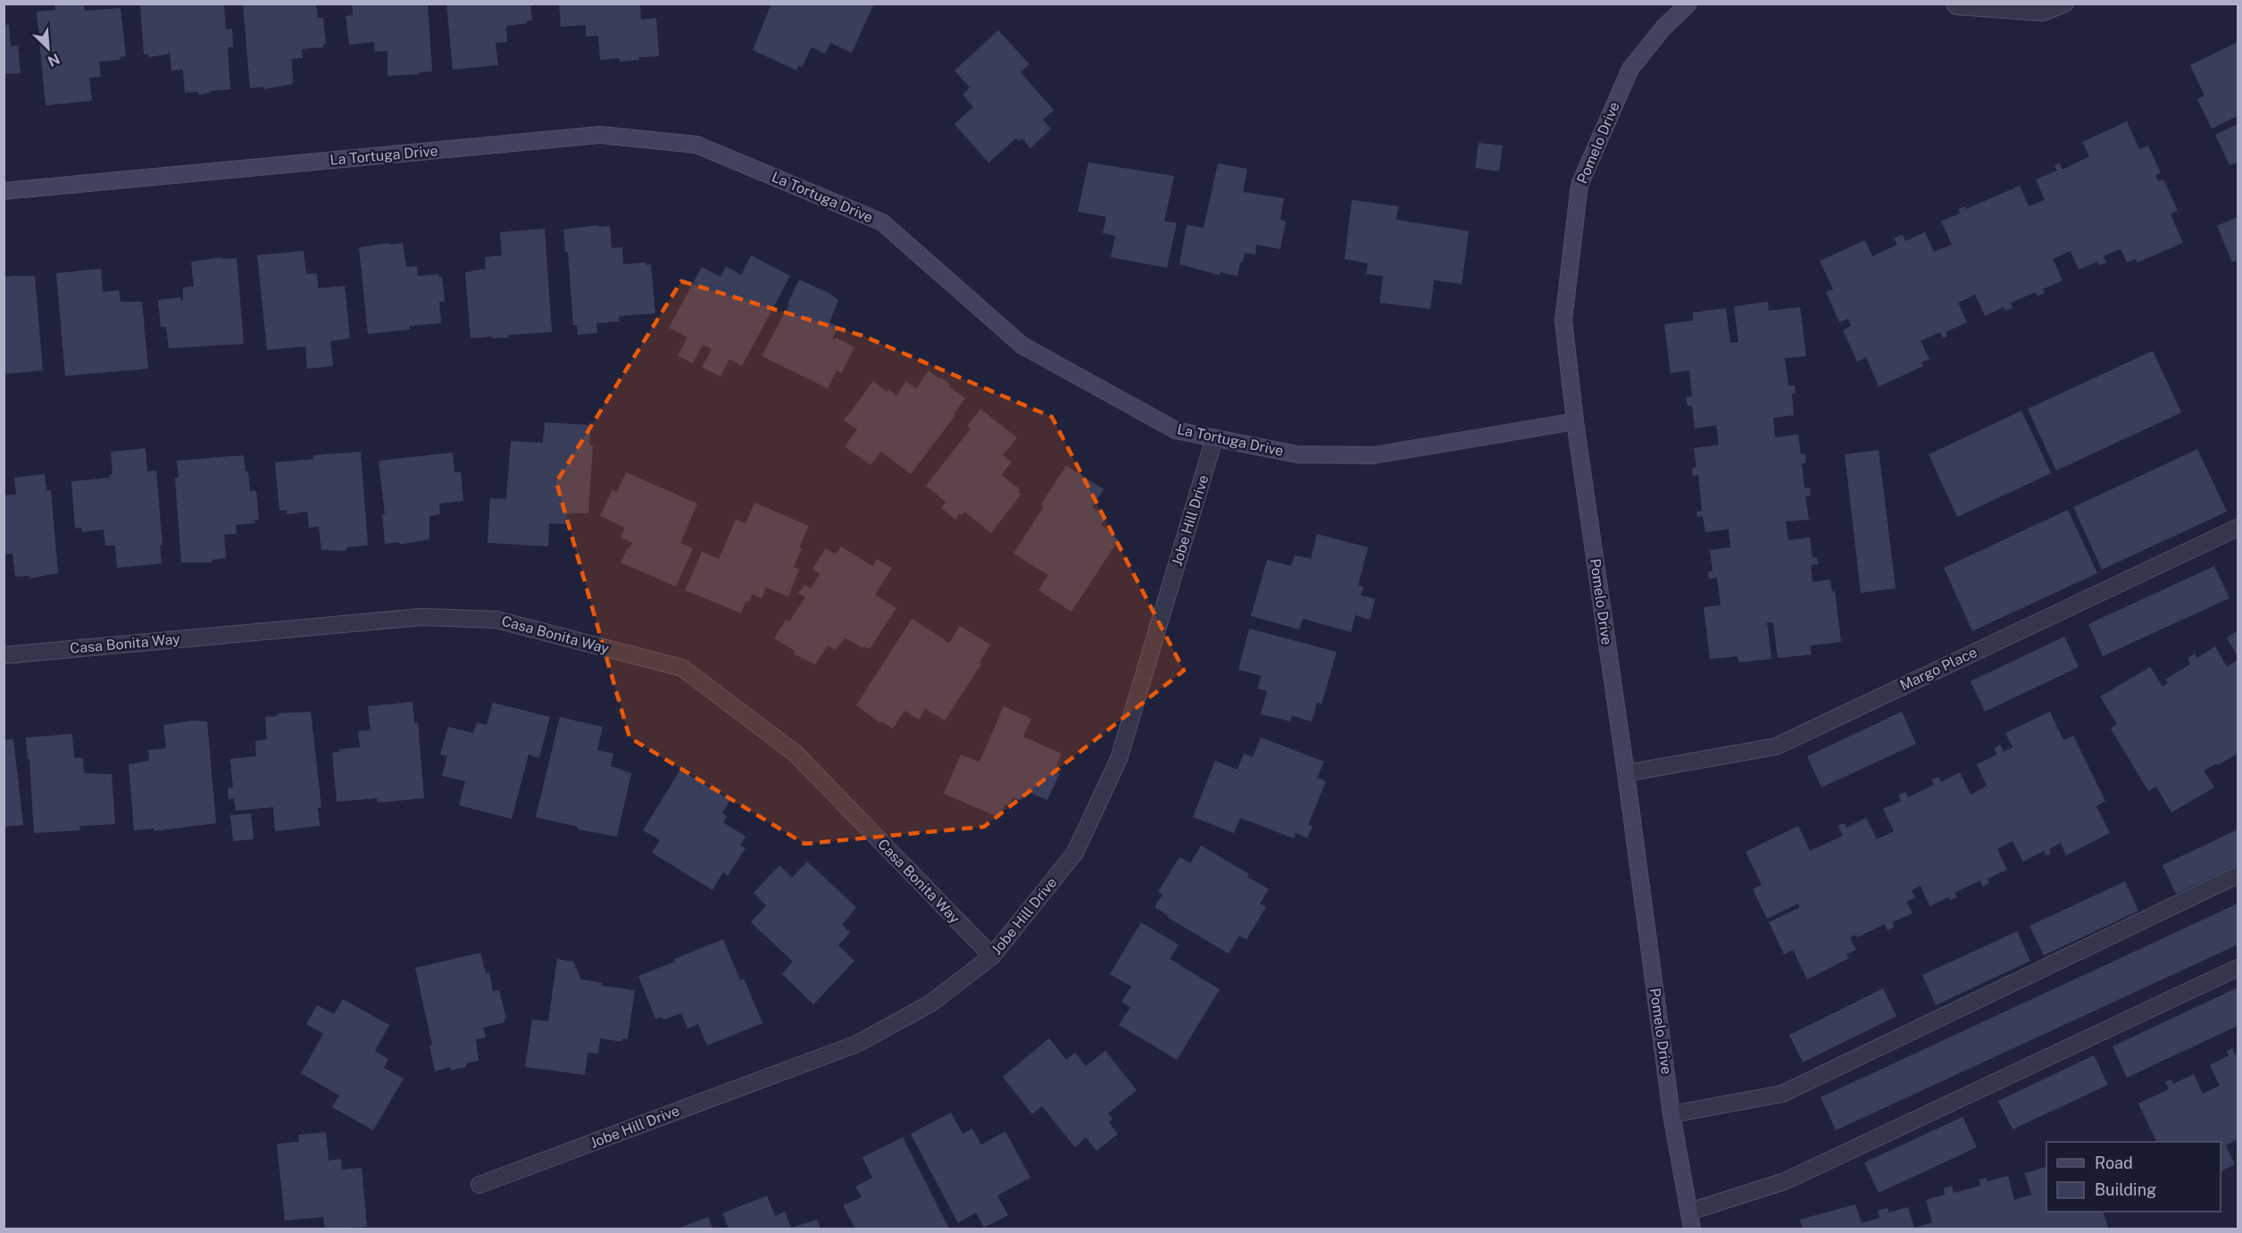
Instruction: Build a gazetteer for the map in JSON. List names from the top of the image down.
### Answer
{
  "streets": {
    "street": [
      "Pomelo Drive",
      "La Tortuga Drive",
      "Jobe Hill Drive",
      "Casa Bonita Way",
      "Margo Place"
    ]
  },
  "crossings": [
    ["Pomelo Drive", "La Tortuga Drive"],
    ["Pomelo Drive", "Margo Place"],
    ["La Tortuga Drive", "Jobe Hill Drive"],
    ["Jobe Hill Drive", "Casa Bonita Way"]
  ],
  "legend": ["Road", "Building"],
  "north": "bottom right"
}
